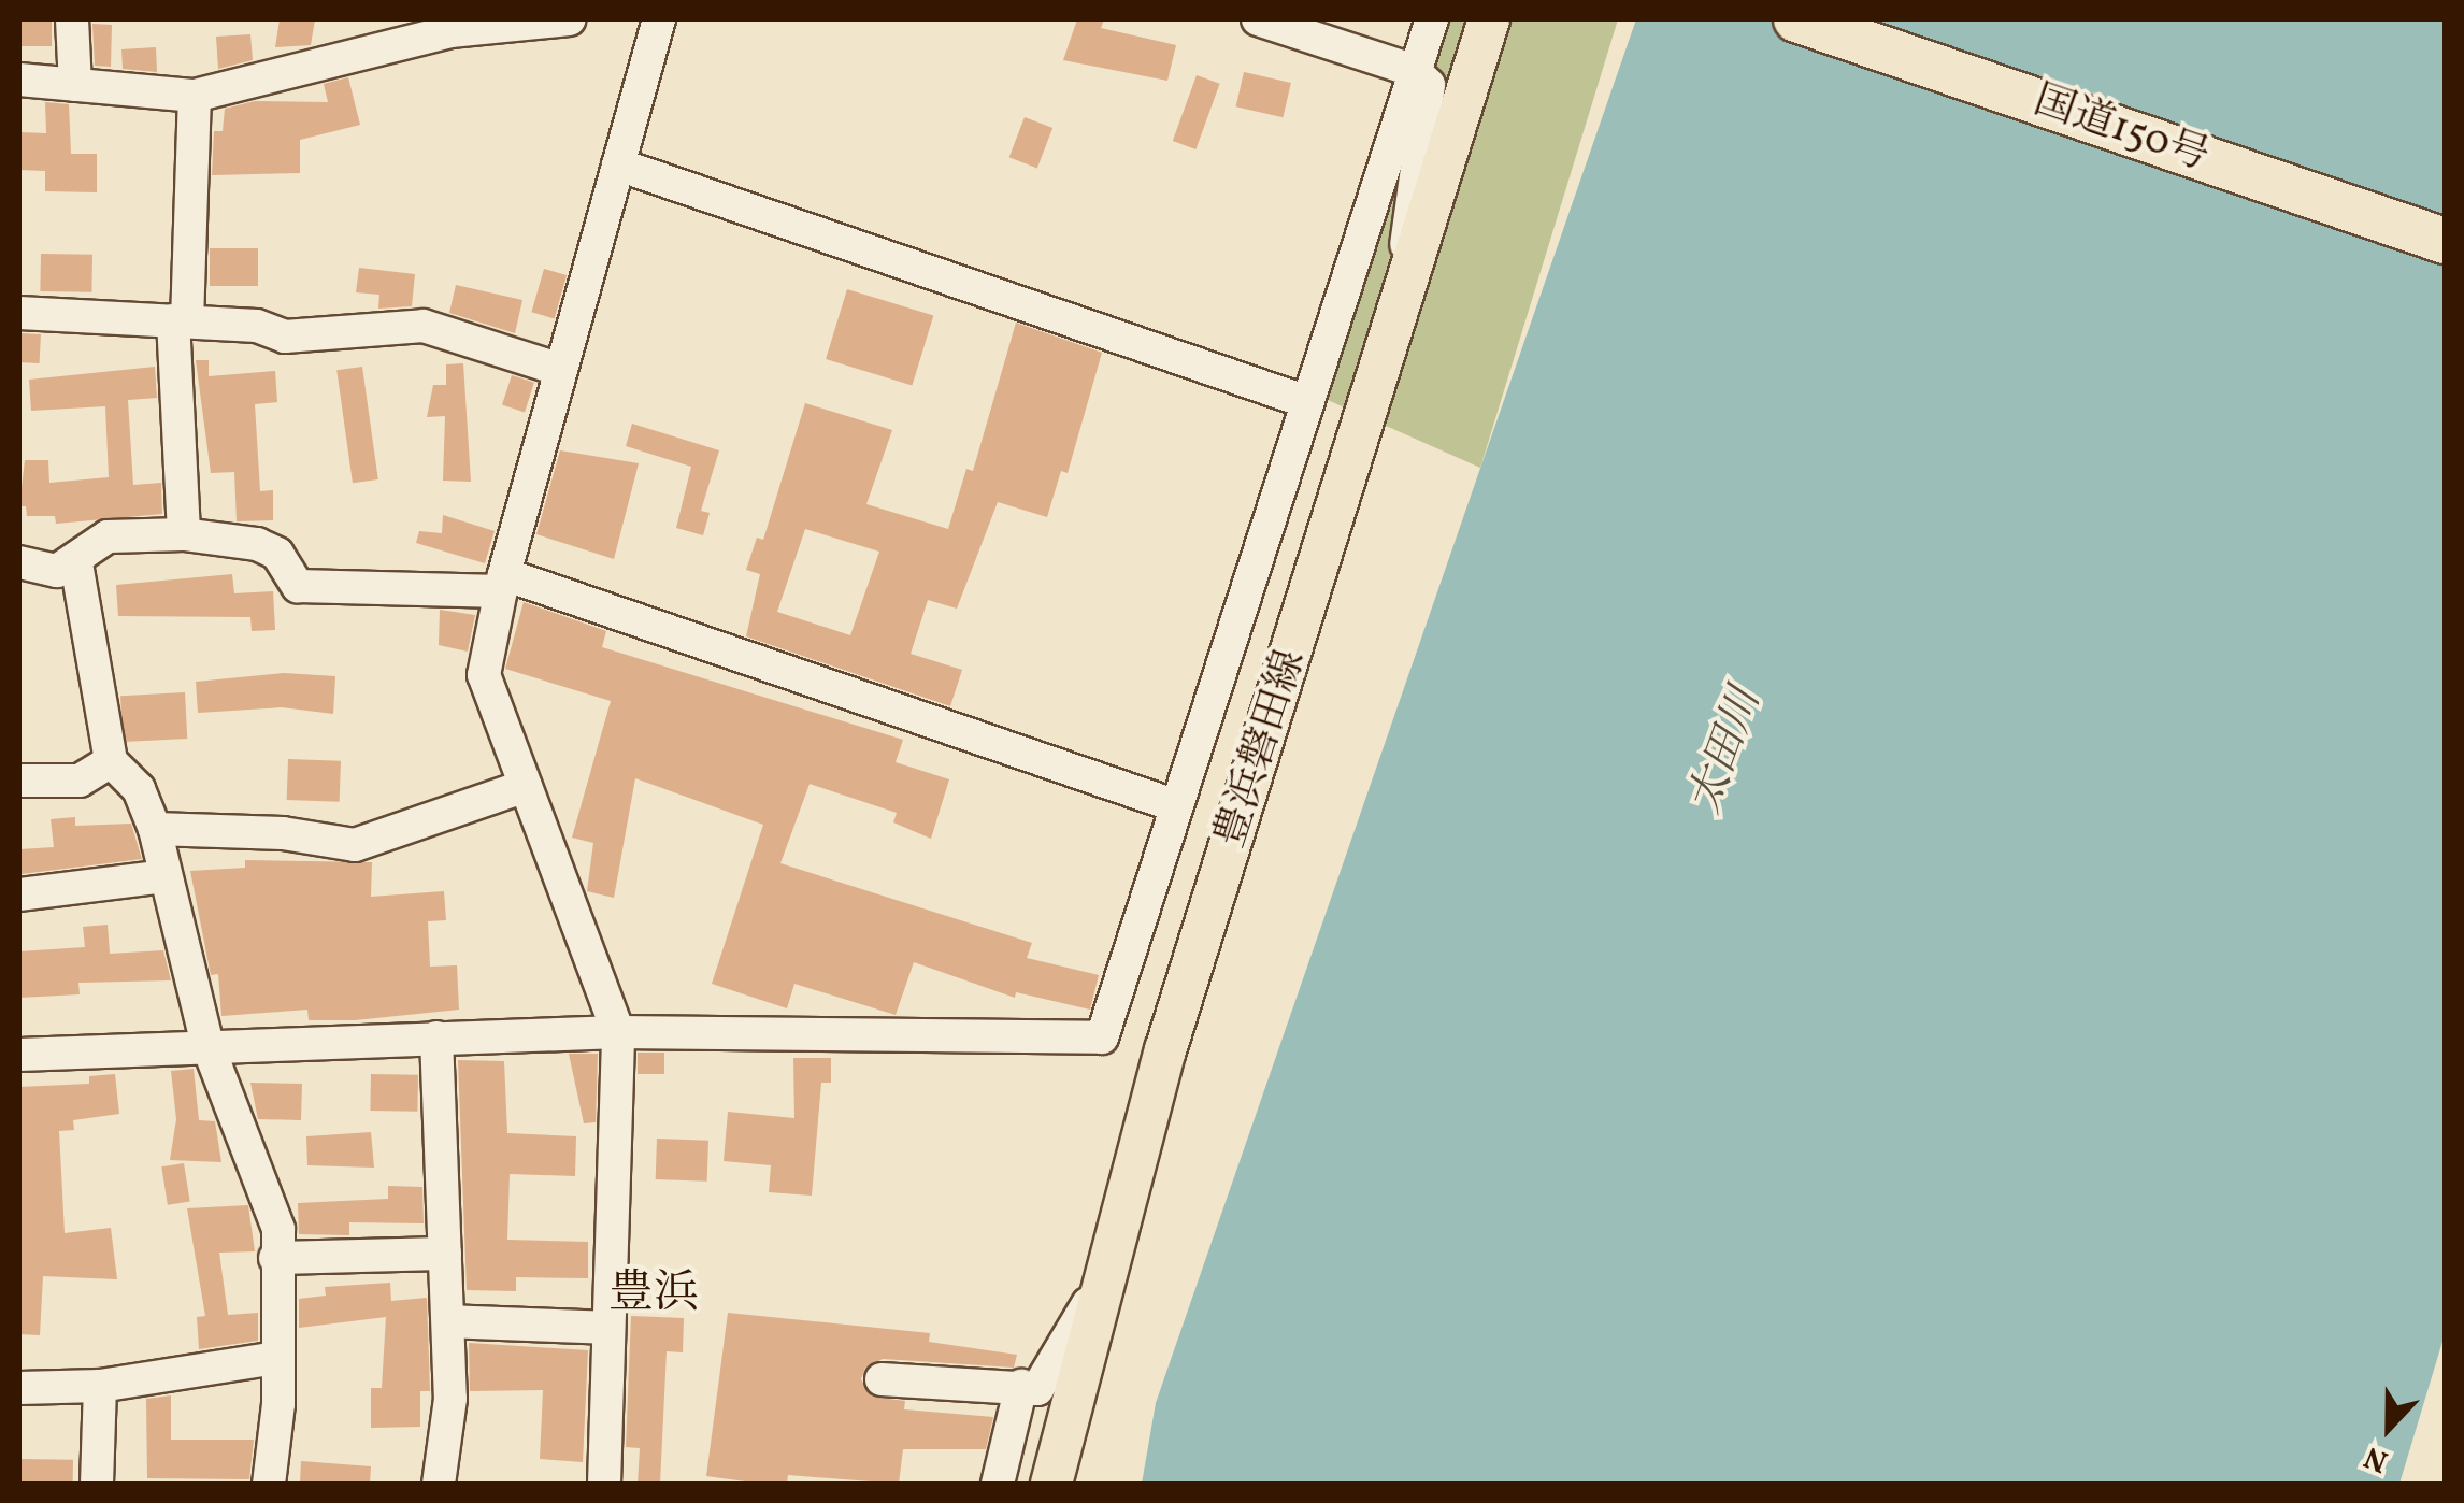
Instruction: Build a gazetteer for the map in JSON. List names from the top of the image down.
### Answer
{
  "streets": {
    "highway": ["国道150号"],
    "main road": ["豊浜磐田線"]
  },
  "districts": ["豊浜"],
  "water": ["太田川"],
  "north": "bottom"
}
